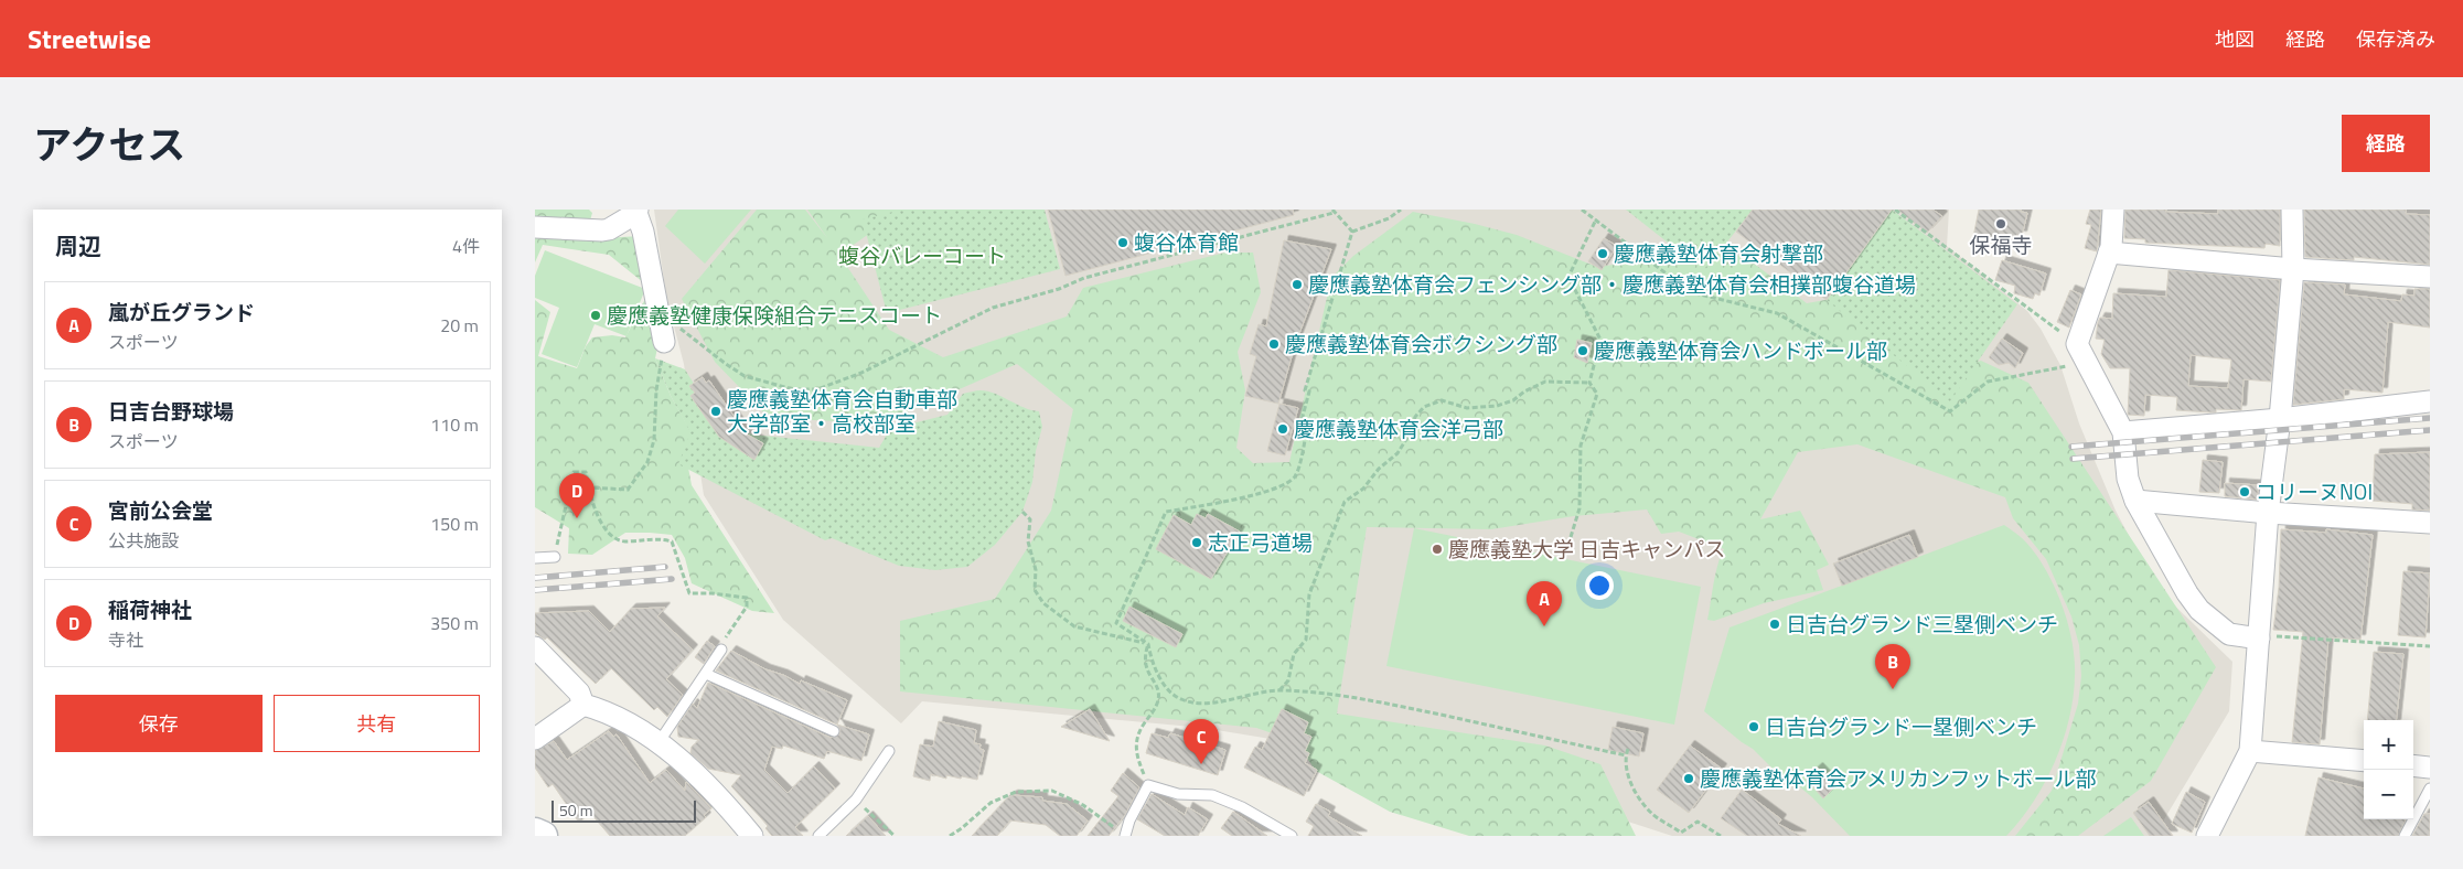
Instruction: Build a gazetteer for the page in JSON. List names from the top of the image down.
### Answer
{
  "parks": ["蝮谷バレーコート"],
  "places": [
    "保福寺",
    "蝮谷体育館",
    "慶應義塾体育会射撃部",
    "慶應義塾体育会フェンシング部・慶應義塾体育会相撲部蝮谷道場",
    "慶應義塾健康保険組合テニスコート",
    "慶應義塾体育会ボクシング部",
    "慶應義塾体育会ハンドボール部",
    "慶應義塾体育会自動車部 大学部室・高校部室",
    "慶應義塾体育会洋弓部",
    "コリーヌNOI",
    "志正弓道場",
    "慶應義塾大学 日吉キャンパス",
    "日吉台グランド三塁側ベンチ",
    "日吉台グランド一塁側ベンチ",
    "慶應義塾体育会アメリカンフットボール部"
  ],
  "scale_bar": "50 m",
  "page": {
    "header": "Streetwise",
    "nav": ["地図", "経路", "保存済み"],
    "title": "アクセス",
    "buttons": [
      "経路",
      ["保存", "共有"]
    ],
    "heading": ["周辺", "4件"],
    "list": [
      {
        "mark": "A",
        "name": "嵐が丘グランド",
        "note": "スポーツ",
        "value": "20 m"
      },
      {
        "mark": "B",
        "name": "日吉台野球場",
        "note": "スポーツ",
        "value": "110 m"
      },
      {
        "mark": "C",
        "name": "宮前公会堂",
        "note": "公共施設",
        "value": "150 m"
      },
      {
        "mark": "D",
        "name": "稲荷神社",
        "note": "寺社",
        "value": "350 m"
      }
    ],
    "pins": [
      "D",
      "A",
      "B",
      "C"
    ],
    "map_buttons": ["+", "−"],
    "scale": "50 m"
  }
}
